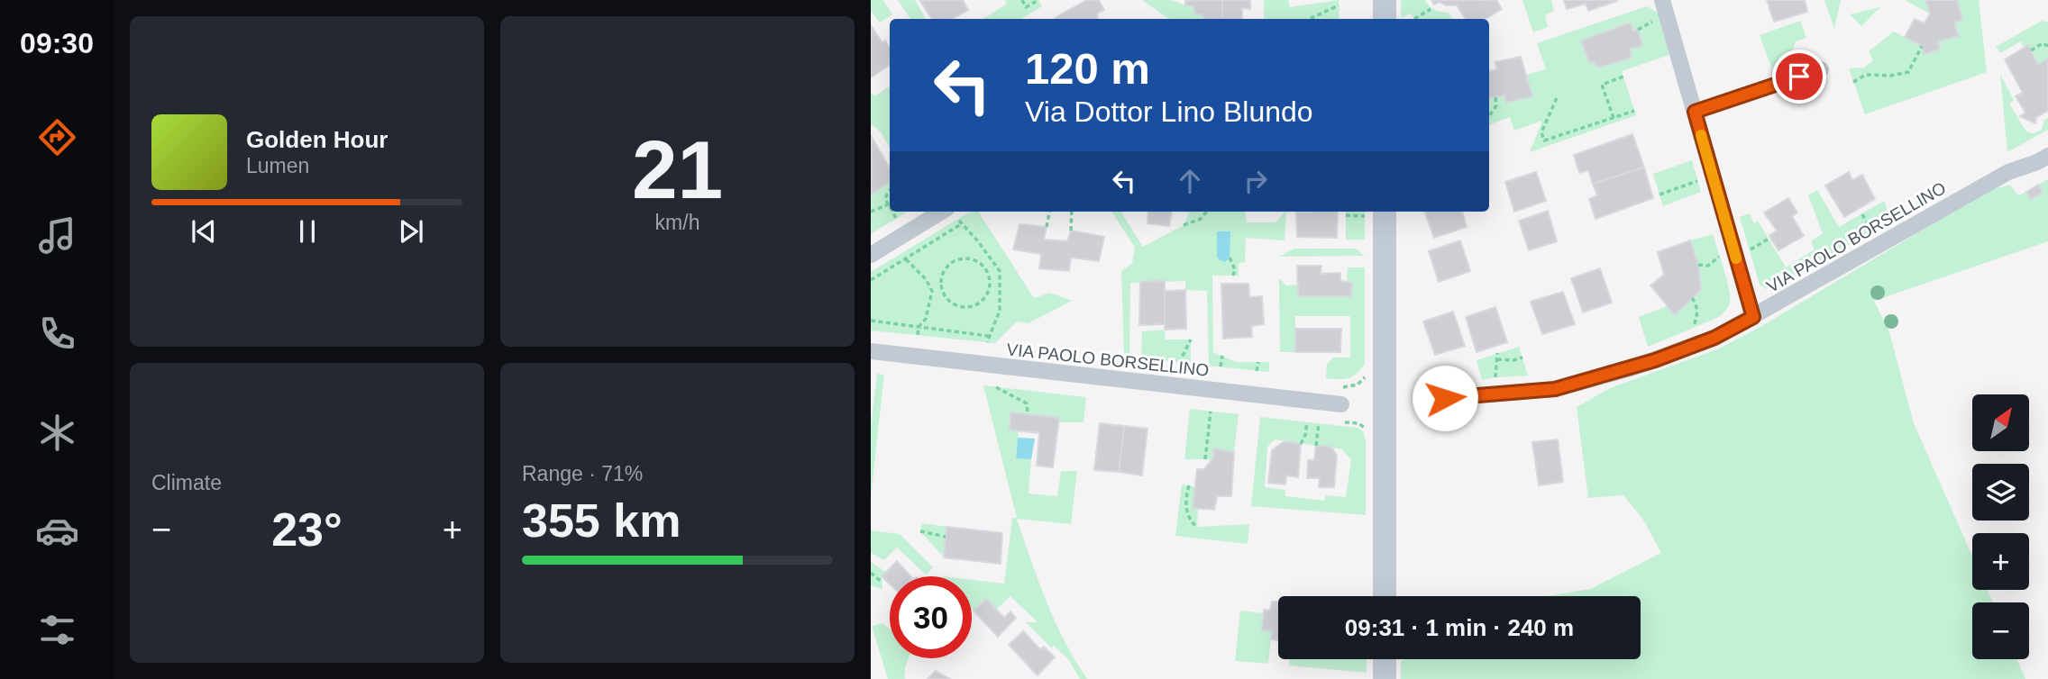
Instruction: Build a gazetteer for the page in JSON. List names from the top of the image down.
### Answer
{
  "streets": {
    "street": ["VIA PAOLO BORSELLINO"]
  },
  "north": "top right",
  "page": {
    "tabs": "09:30",
    "tile": [
      ["21", "km/h"],
      "Climate",
      ["Range · 71%", "355 km"]
    ],
    "turn": ["120 m", "Via Dottor Lino Blundo"],
    "song": ["Golden Hour", "Lumen"],
    "map_buttons": ["+", "−"],
    "heat": ["−", "23°", "+"],
    "limit": "30",
    "trip": "09:31 · 1 min · 240 m"
  }
}
